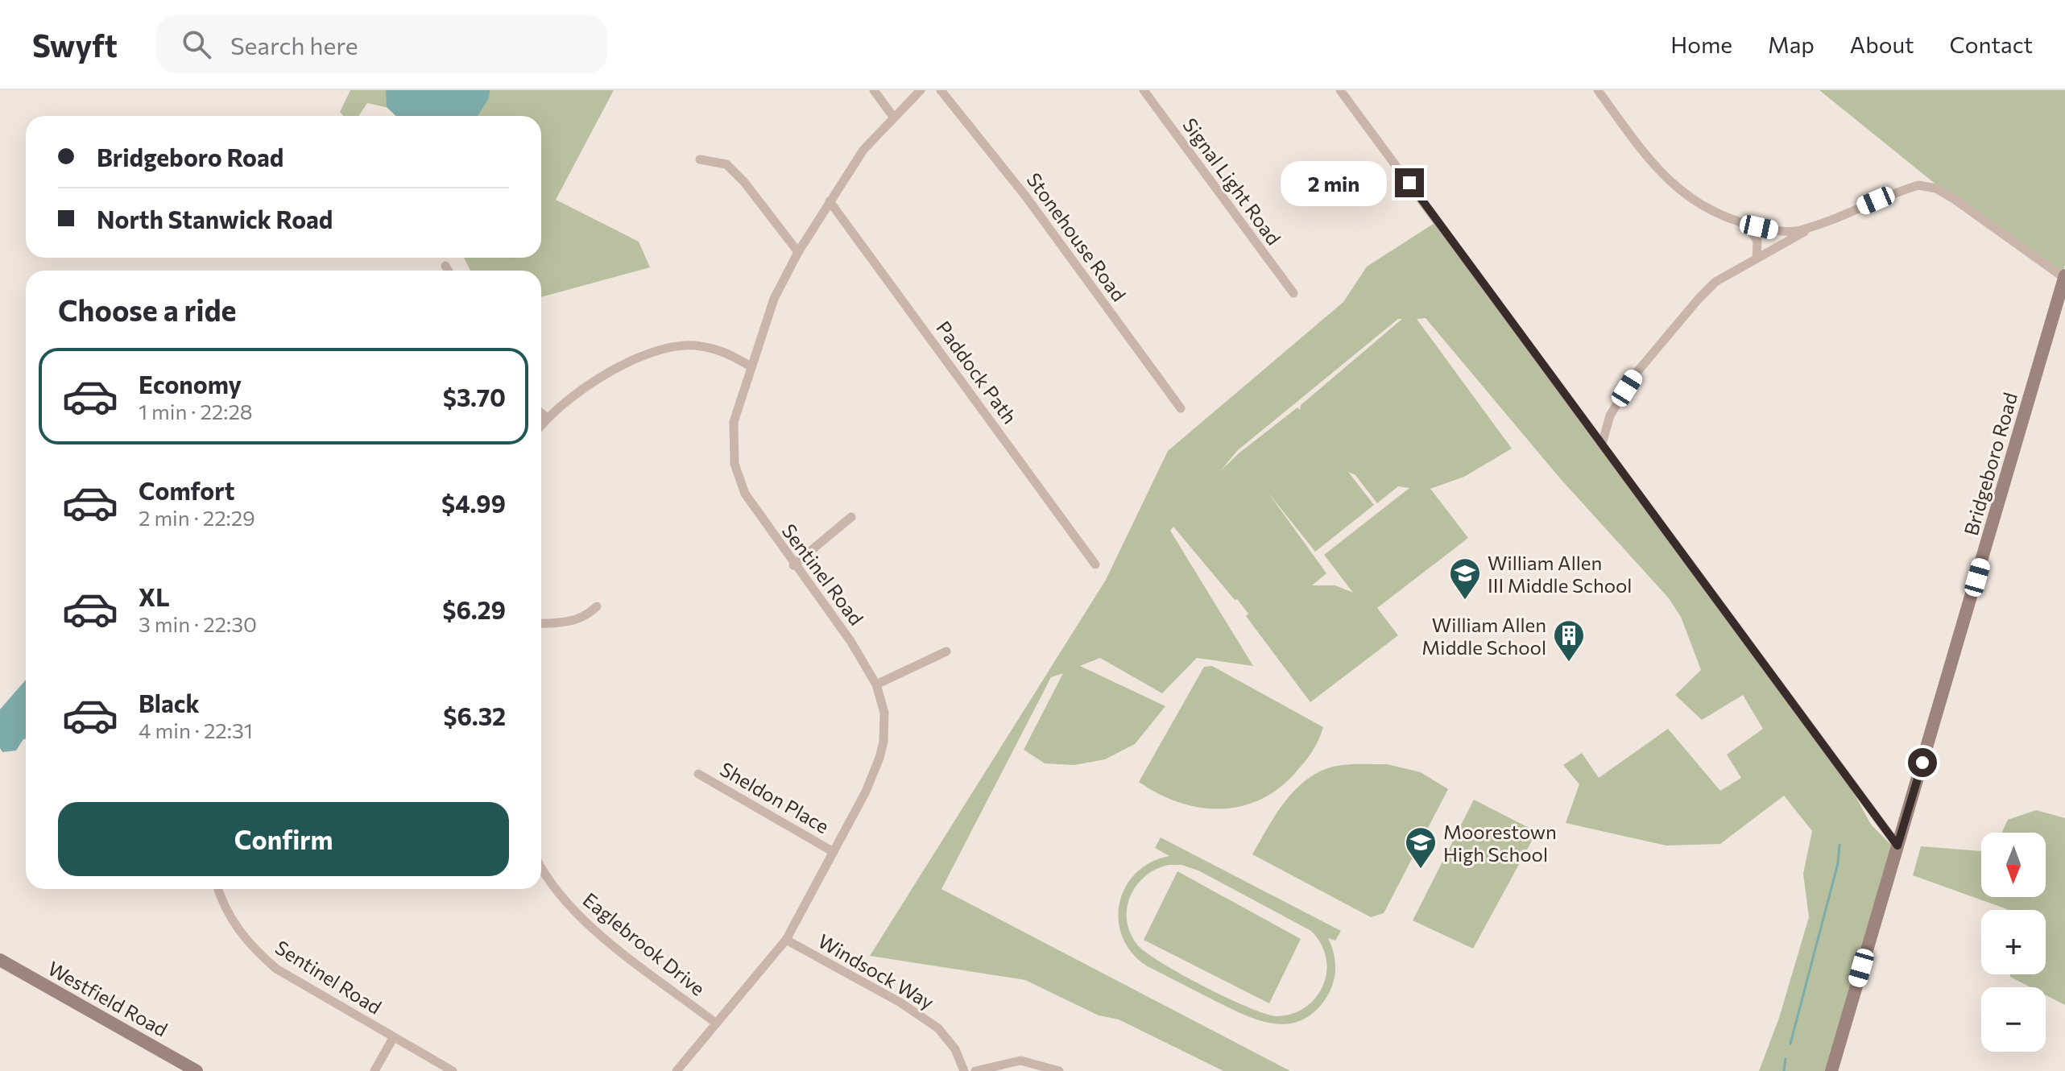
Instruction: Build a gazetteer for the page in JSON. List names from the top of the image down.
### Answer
{
  "streets": {
    "main road": ["Bridgeboro Road", "Westfield Road"],
    "street": [
      "Signal Light Road",
      "Stonehouse Road",
      "Paddock Path",
      "Sentinel Road",
      "Sheldon Place",
      "Eaglebrook Drive",
      "Windsock Way"
    ]
  },
  "crossings": [
    ["Paddock Path", "Sentinel Road"],
    ["Sentinel Road", "Sheldon Place"],
    ["Sentinel Road", "Eaglebrook Drive"],
    ["Sentinel Road", "Windsock Way"]
  ],
  "places": {
    "school or university": ["William Allen III Middle School", "Moorestown High School"],
    "building": ["William Allen Middle School"]
  },
  "north": "bottom",
  "page": {
    "header": "Swyft",
    "search": "Search here",
    "nav": [
      "Home",
      "Map",
      "About",
      "Contact"
    ],
    "banner": ["Bridgeboro Road", "North Stanwick Road"],
    "bubble": "2 min",
    "heading": "Choose a ride",
    "list": [
      {
        "name": "Economy",
        "note": "1 min · 22:28",
        "value": "$3.70"
      },
      {
        "name": "Comfort",
        "note": "2 min · 22:29",
        "value": "$4.99"
      },
      {
        "name": "XL",
        "note": "3 min · 22:30",
        "value": "$6.29"
      },
      {
        "name": "Black",
        "note": "4 min · 22:31",
        "value": "$6.32"
      }
    ],
    "buttons": "Confirm",
    "map_buttons": ["+", "−"]
  }
}
